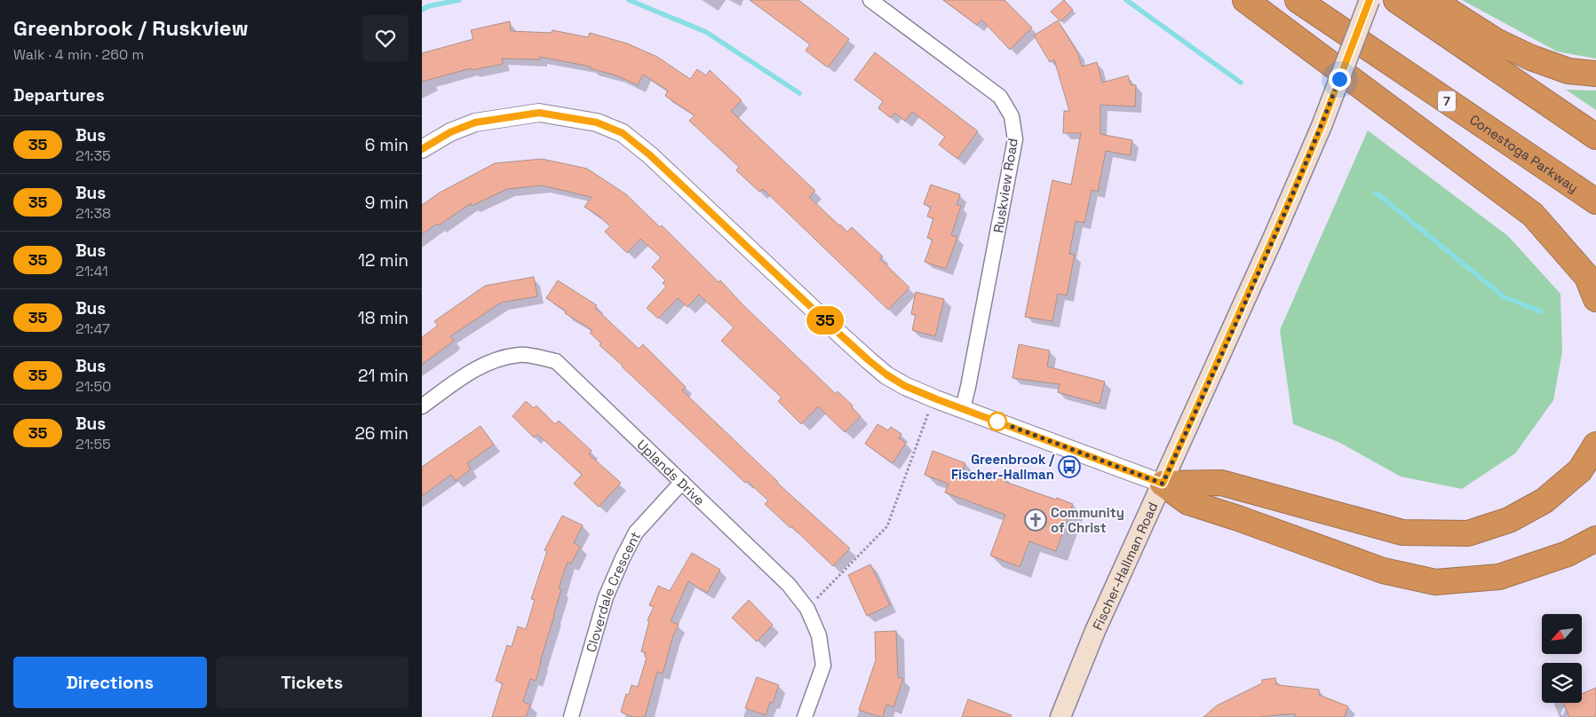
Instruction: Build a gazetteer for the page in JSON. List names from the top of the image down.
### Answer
{
  "streets": {
    "highway": ["7", "Conestoga Parkway"],
    "main road": ["Fischer-Hallman Road"],
    "street": ["Ruskview Road", "Uplands Drive", "Cloverdale Crescent"]
  },
  "crossings": [
    ["Uplands Drive", "Cloverdale Crescent"]
  ],
  "places": {
    "bus stop": ["Greenbrook / Fischer-Hallman"],
    "church": ["Community of Christ"]
  },
  "lines": ["bus line 35"],
  "north": "bottom left",
  "page": {
    "heading": [
      ["Greenbrook / Ruskview", "Walk · 4 min · 260 m"],
      "Departures"
    ],
    "on_map": "35",
    "list": [
      {
        "mark": "35",
        "name": "Bus",
        "note": "21:35",
        "value": "6 min"
      },
      {
        "mark": "35",
        "name": "Bus",
        "note": "21:38",
        "value": "9 min"
      },
      {
        "mark": "35",
        "name": "Bus",
        "note": "21:41",
        "value": "12 min"
      },
      {
        "mark": "35",
        "name": "Bus",
        "note": "21:47",
        "value": "18 min"
      },
      {
        "mark": "35",
        "name": "Bus",
        "note": "21:50",
        "value": "21 min"
      },
      {
        "mark": "35",
        "name": "Bus",
        "note": "21:55",
        "value": "26 min"
      }
    ],
    "buttons": ["Directions", "Tickets"]
  }
}
